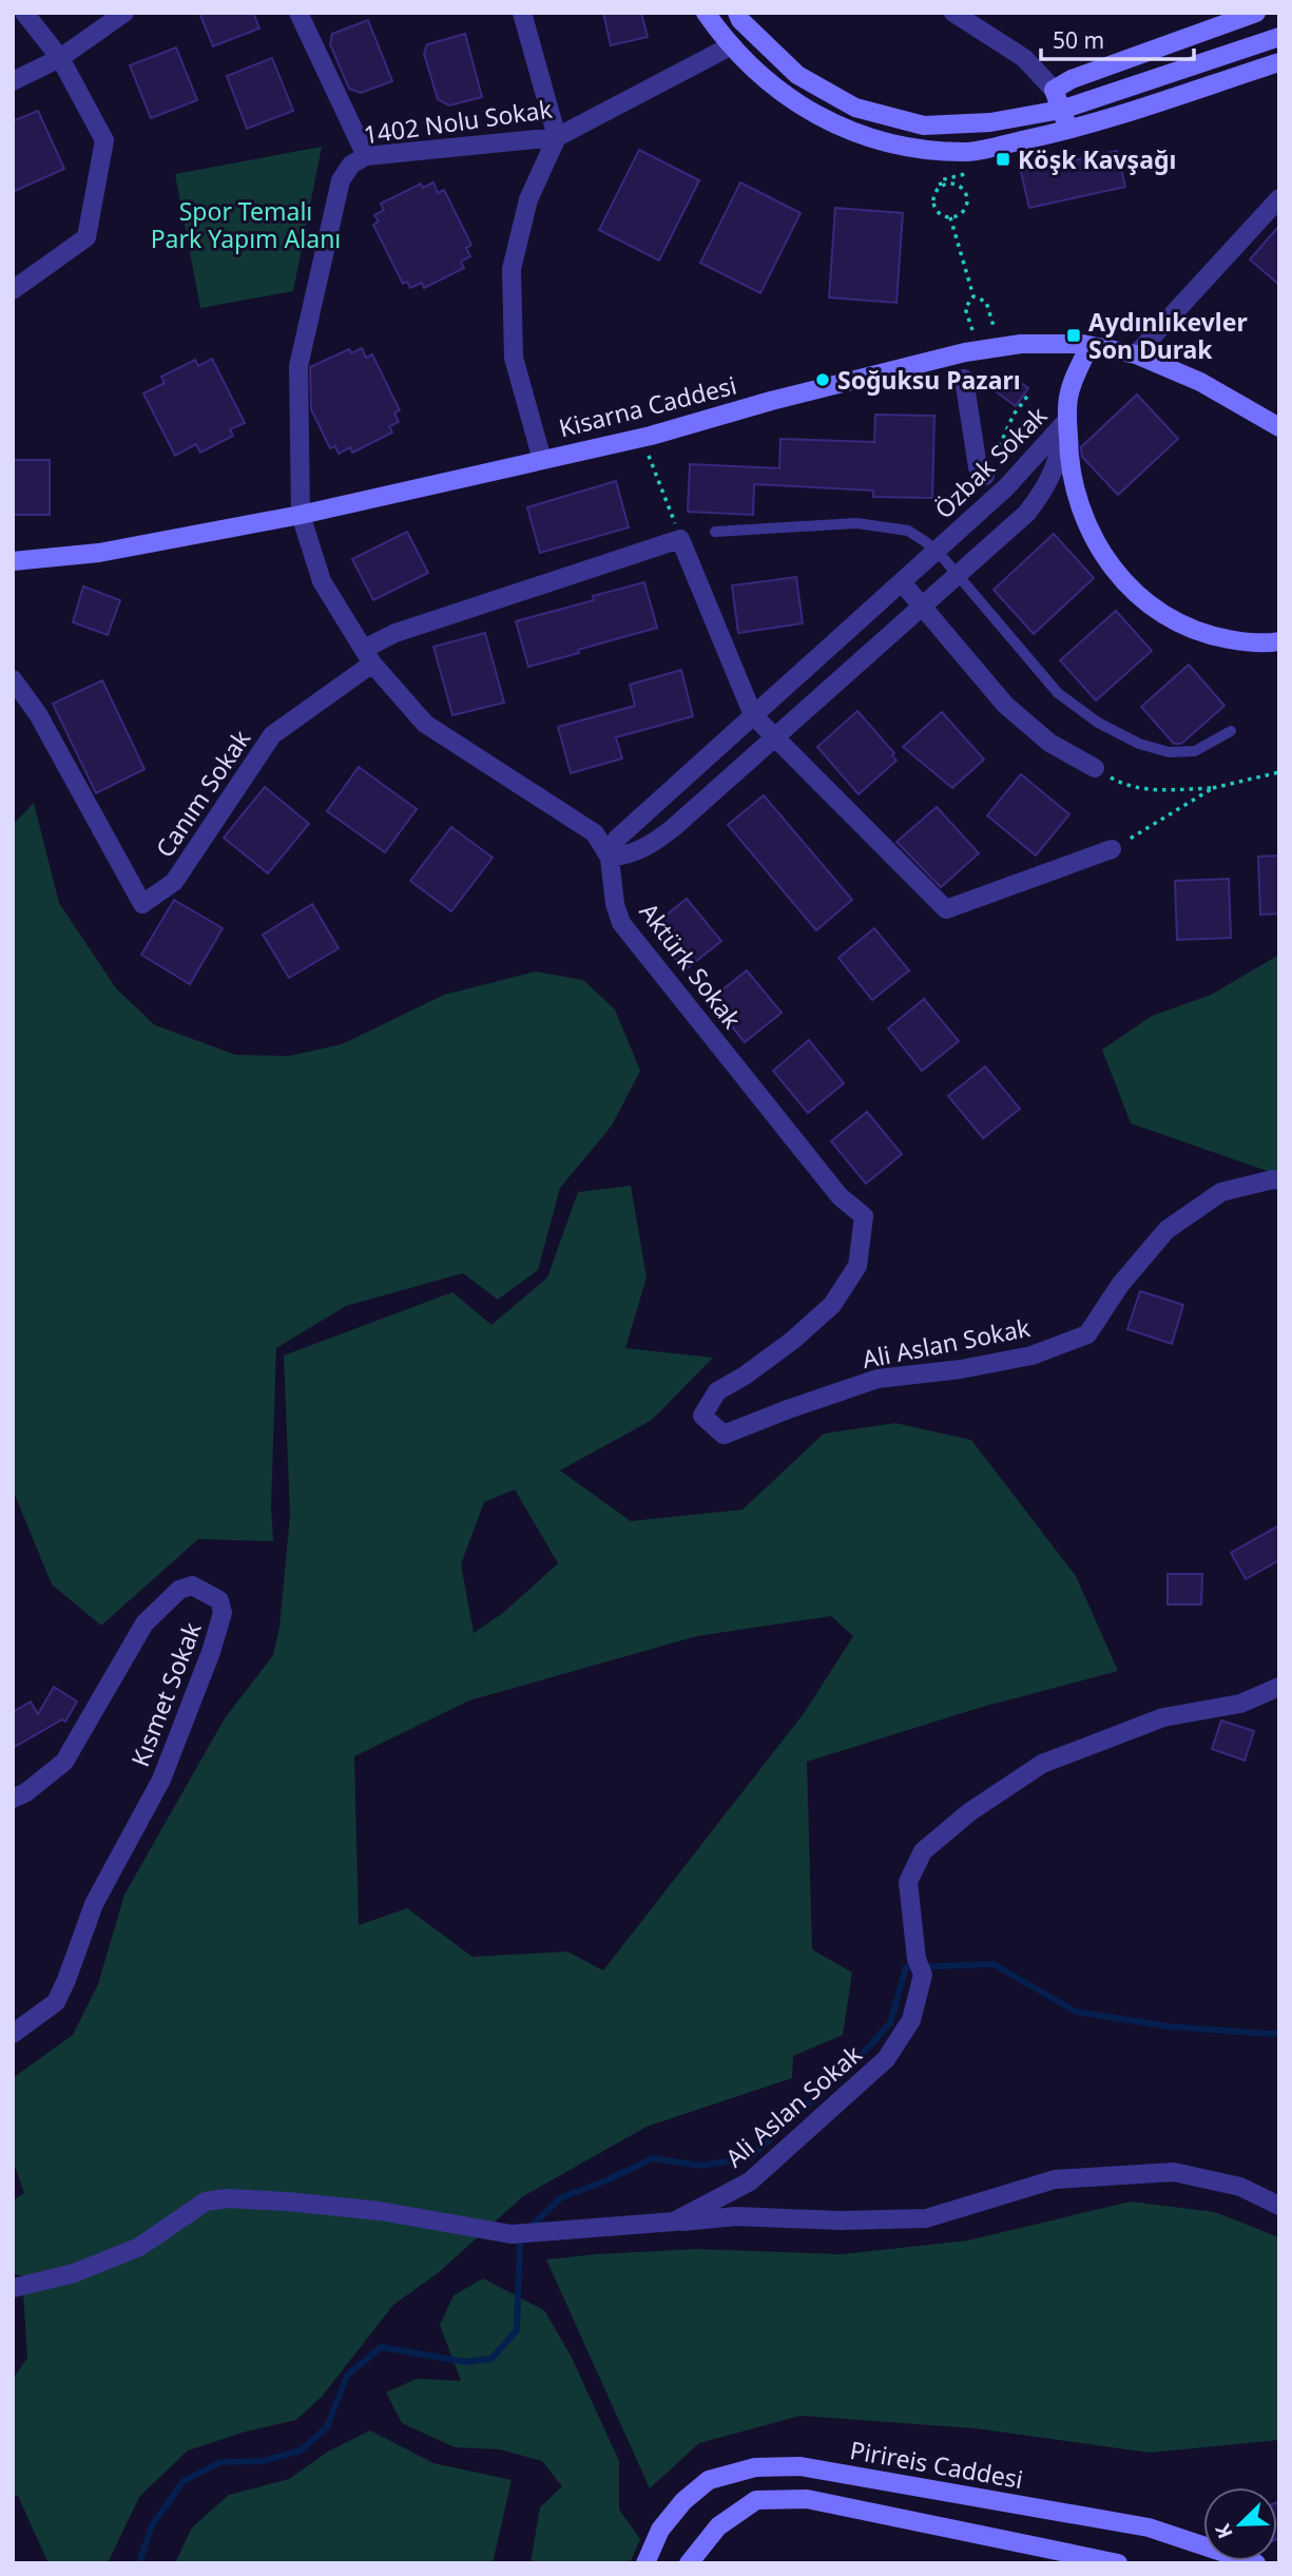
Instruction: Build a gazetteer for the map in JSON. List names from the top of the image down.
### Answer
{
  "streets": {
    "street": [
      "1402 Nolu Sokak",
      "Kisarna Caddesi",
      "Özbak Sokak",
      "Canım Sokak",
      "Aktürk Sokak",
      "Ali Aslan Sokak",
      "Kısmet Sokak",
      "Pirireis Caddesi"
    ]
  },
  "crossings": [
    ["1402 Nolu Sokak", "Kisarna Caddesi"],
    ["1402 Nolu Sokak", "Aktürk Sokak"],
    ["Kisarna Caddesi", "Aktürk Sokak"],
    ["Özbak Sokak", "Aktürk Sokak"],
    ["Canım Sokak", "Aktürk Sokak"],
    ["Aktürk Sokak", "Ali Aslan Sokak"]
  ],
  "parks": ["Spor Temalı Park Yapım Alanı"],
  "places": {
    "transit": ["Köşk Kavşağı", "Aydınlıkevler Son Durak"],
    "other": ["Soğuksu Pazarı"]
  },
  "scale_bar": "50 m",
  "north": "bottom left"
}
